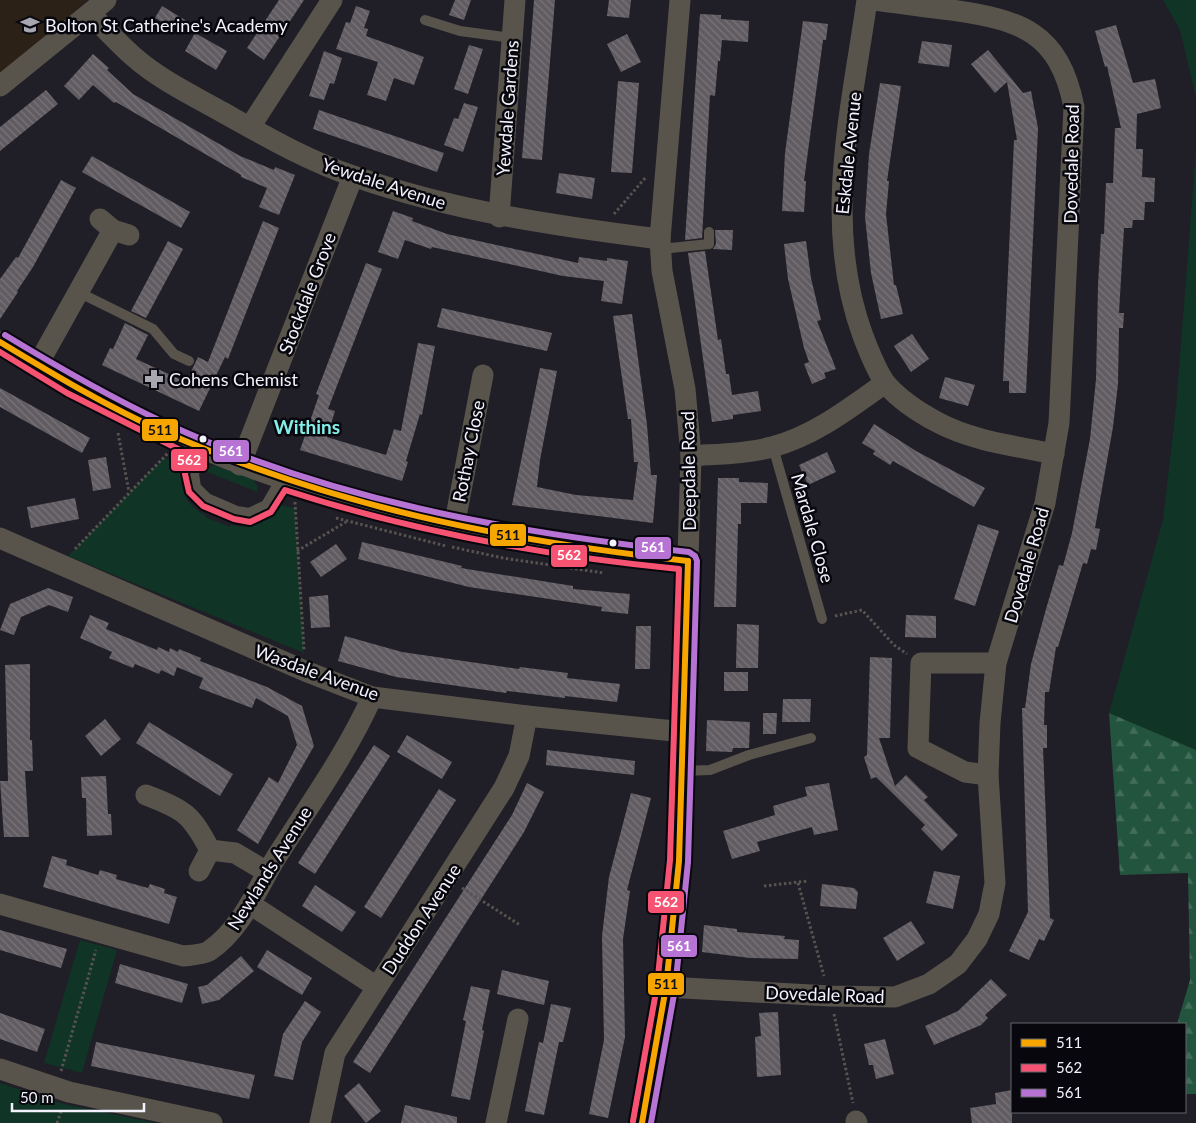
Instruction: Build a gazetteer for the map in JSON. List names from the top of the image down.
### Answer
{
  "streets": {
    "street": [
      "Yewdale Gardens",
      "Eskdale Avenue",
      "Dovedale Road",
      "Yewdale Avenue",
      "Stockdale Grove",
      "Rothay Close",
      "Deepdale Road",
      "Wasdale Avenue",
      "Newlands Avenue",
      "Duddon Avenue"
    ],
    "lane": ["Mardale Close"]
  },
  "crossings": [
    ["Yewdale Gardens", "Yewdale Avenue"],
    ["Eskdale Avenue", "Dovedale Road"],
    ["Dovedale Road", "Deepdale Road"],
    ["Yewdale Avenue", "Stockdale Grove"],
    ["Yewdale Avenue", "Deepdale Road"],
    ["Deepdale Road", "Wasdale Avenue"],
    ["Wasdale Avenue", "Newlands Avenue"],
    ["Wasdale Avenue", "Duddon Avenue"]
  ],
  "districts": ["Withins"],
  "places": {
    "school or university": ["Bolton St Catherine's Academy"],
    "pharmacy": ["Cohens Chemist"]
  },
  "lines": ["transit line 561", "transit line 511", "transit line 562"],
  "legend": ["511", "562", "561"],
  "scale_bar": "50 m"
}
